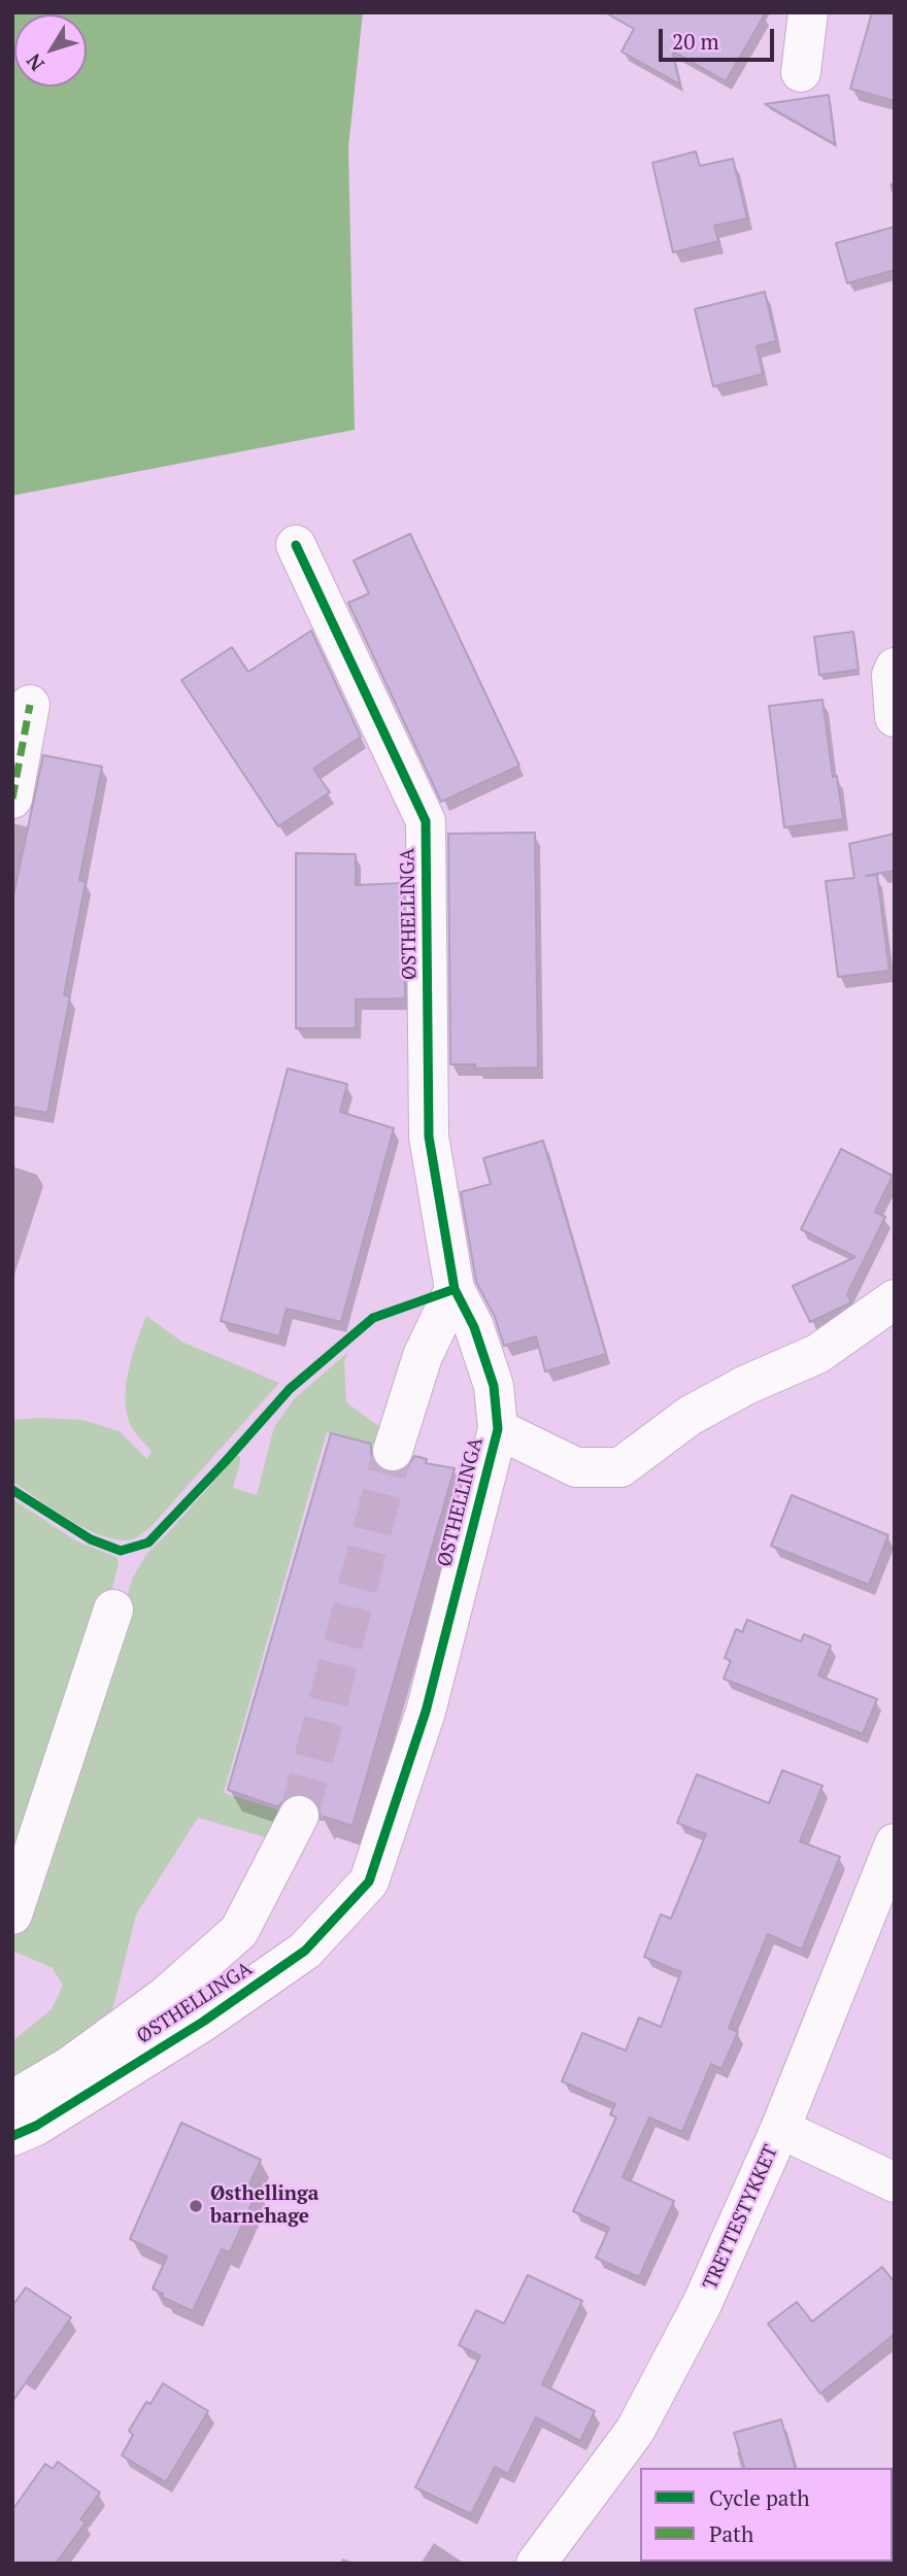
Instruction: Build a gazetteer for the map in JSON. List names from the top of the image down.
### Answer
{
  "streets": {
    "street": ["ØSTHELLINGA", "TRETTESTYKKET"]
  },
  "places": ["Østhellinga barnehage"],
  "legend": ["Cycle path", "Path"],
  "scale_bar": "20 m",
  "north": "bottom left"
}
